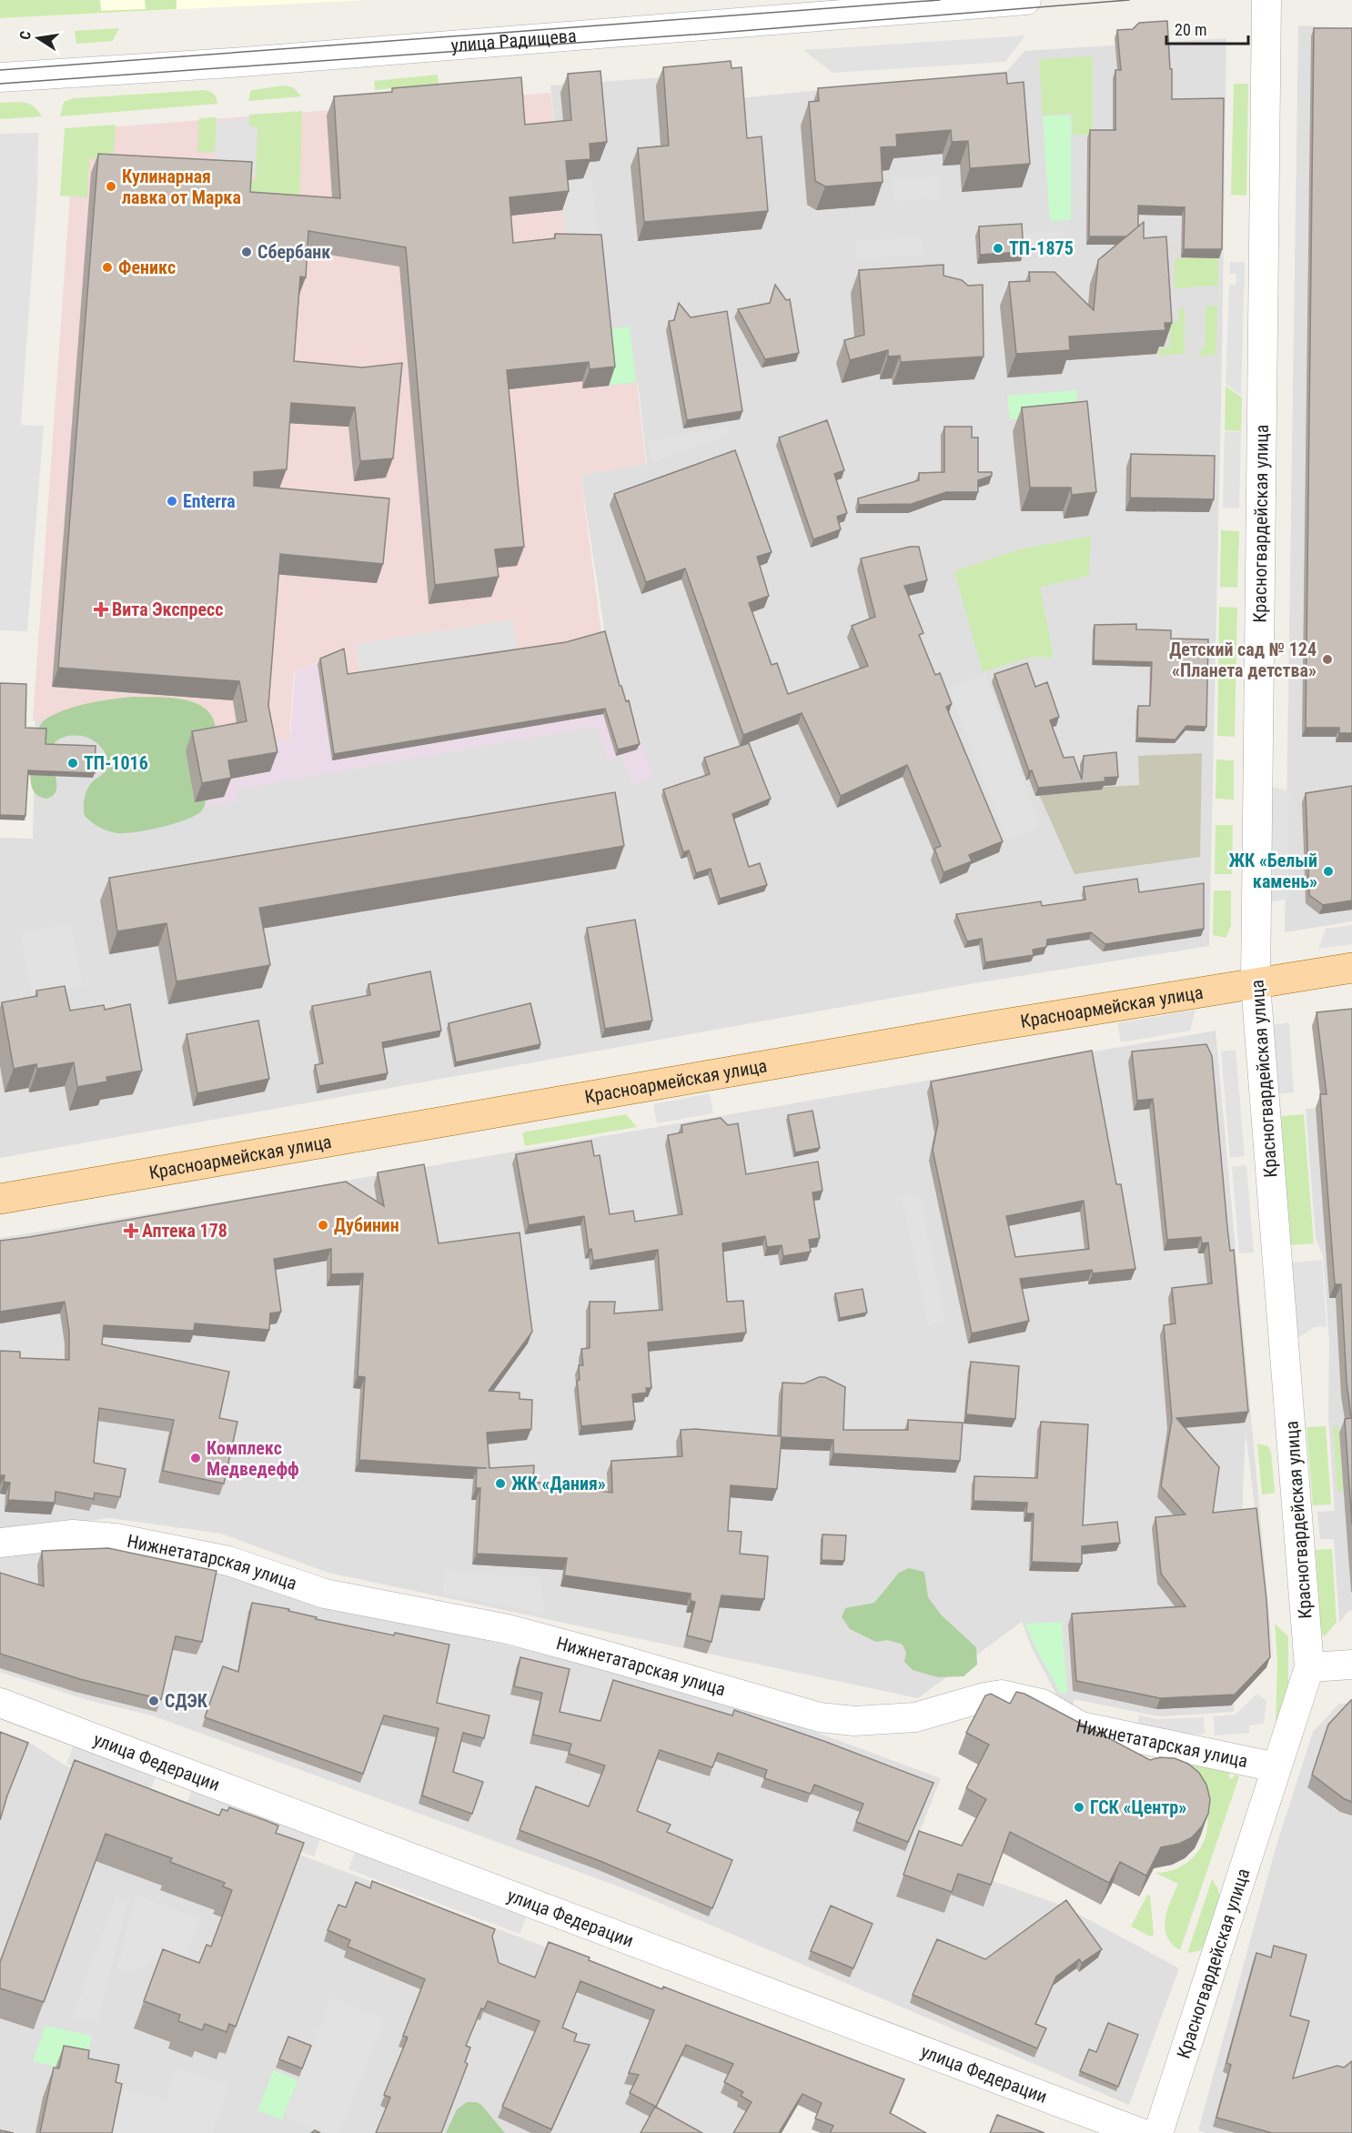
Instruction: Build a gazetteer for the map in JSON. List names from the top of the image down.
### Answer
{
  "streets": {
    "main road": ["Красноармейская улица"],
    "street": [
      "улица Радищева",
      "Красногвардейская улица",
      "Нижнетатарская улица",
      "улица Федерации"
    ]
  },
  "crossings": [
    ["Красногвардейская улица", "Красноармейская улица"],
    ["Красногвардейская улица", "Нижнетатарская улица"]
  ],
  "places": {
    "other": [
      "Кулинарная лавка от Марка",
      "ТП-1875",
      "Сбербанк",
      "Феникс",
      "Enterra",
      "Детский сад № 124 «Планета детства»",
      "ТП-1016",
      "ЖК «Белый камень»",
      "Дубинин",
      "Комплекс Медведефф",
      "ЖК «Дания»",
      "СДЭК",
      "ГСК «Центр»"
    ],
    "health": ["Вита Экспресс", "Аптека 178"]
  },
  "scale_bar": "20 m",
  "north": "left"
}
